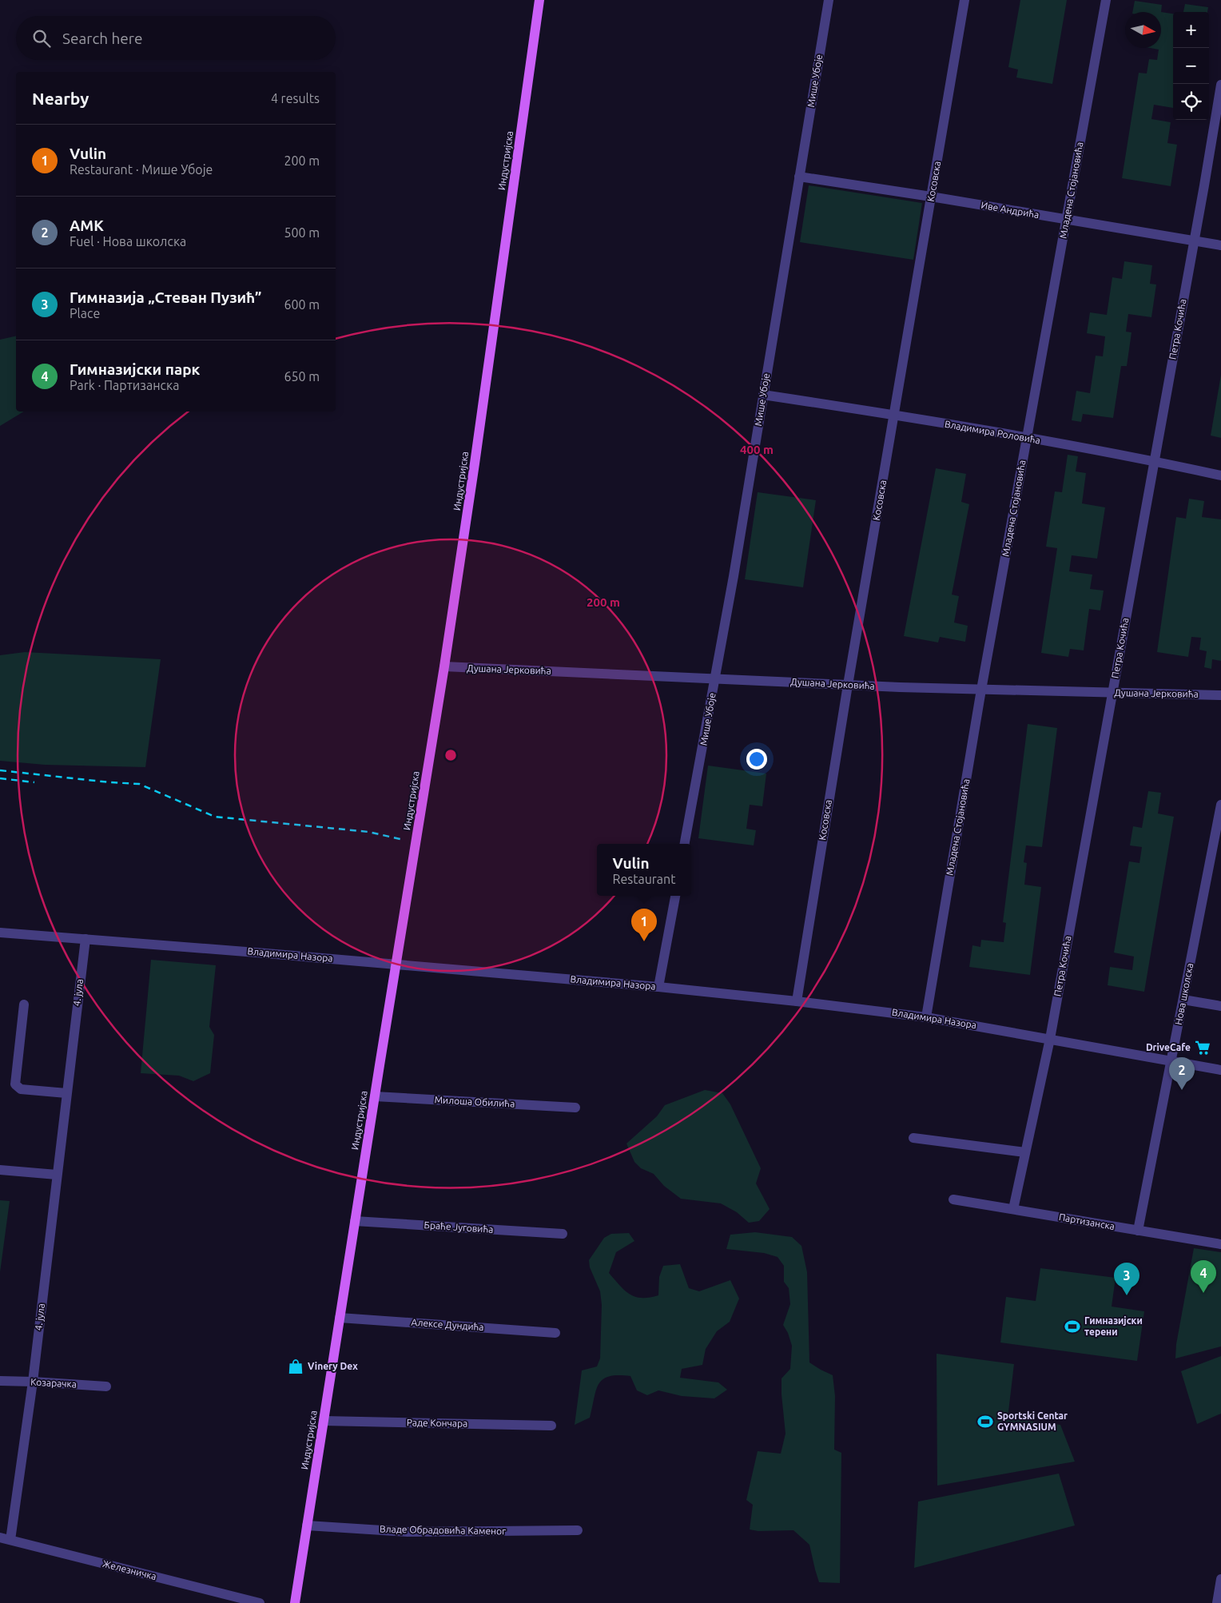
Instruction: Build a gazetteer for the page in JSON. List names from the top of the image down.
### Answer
{
  "streets": {
    "main road": ["Индустријска"],
    "street": [
      "Мише Убоје",
      "Косовска",
      "Младена Стојановића",
      "Иве Андрића",
      "Петра Кочића",
      "Владимира Роловића",
      "Душана Јерковића",
      "Владимира Назора",
      "4. јула",
      "Нова школска",
      "Милоша Обилића",
      "Партизанска",
      "Браће Југовића",
      "Алексе Дундића",
      "Козарачка",
      "Раде Кончара",
      "Владе Обрадовића Каменог",
      "Железничка"
    ]
  },
  "crossings": [
    ["Мише Убоје", "Иве Андрића"],
    ["Мише Убоје", "Владимира Роловића"],
    ["Мише Убоје", "Душана Јерковића"],
    ["Индустријска", "Душана Јерковића"],
    ["Индустријска", "Владимира Назора"],
    ["Индустријска", "Милоша Обилића"],
    ["Индустријска", "Браће Југовића"],
    ["Индустријска", "Алексе Дундића"],
    ["Индустријска", "Раде Кончара"],
    ["Индустријска", "Владе Обрадовића Каменог"],
    ["Косовска", "Иве Андрића"],
    ["Косовска", "Владимира Роловића"],
    ["Косовска", "Душана Јерковића"],
    ["Косовска", "Владимира Назора"],
    ["Младена Стојановића", "Иве Андрића"],
    ["Младена Стојановића", "Владимира Роловића"],
    ["Младена Стојановића", "Душана Јерковића"],
    ["Младена Стојановића", "Владимира Назора"],
    ["Иве Андрића", "Петра Кочића"],
    ["Петра Кочића", "Владимира Роловића"],
    ["Петра Кочића", "Душана Јерковића"],
    ["Петра Кочића", "Владимира Назора"],
    ["Петра Кочића", "Партизанска"],
    ["Владимира Назора", "4. јула"],
    ["Владимира Назора", "Нова школска"],
    ["4. јула", "Козарачка"],
    ["4. јула", "Железничка"],
    ["Нова школска", "Партизанска"]
  ],
  "places": {
    "supermarket": ["DriveCafe"],
    "sports": ["Гимназијски терени", "Sportski Centar GYMNASIUM"],
    "shop": ["Vinery Dex"]
  },
  "north": "right",
  "page": {
    "map_buttons": ["+", "−"],
    "search": "Search here",
    "heading": ["Nearby", "4 results"],
    "list": [
      {
        "mark": "1",
        "name": "Vulin",
        "note": "Restaurant · Мише Убоје",
        "value": "200 m"
      },
      {
        "mark": "2",
        "name": "АМК",
        "note": "Fuel · Нова школска",
        "value": "500 m"
      },
      {
        "mark": "3",
        "name": "Гимназија „Стеван Пузић”",
        "note": "Place",
        "value": "600 m"
      },
      {
        "mark": "4",
        "name": "Гимназијски парк",
        "note": "Park · Партизанска",
        "value": "650 m"
      }
    ],
    "popup": ["Vulin", "Restaurant"],
    "pins": [
      "1",
      "2",
      "4",
      "3"
    ]
  },
  "rings": ["400 m", "200 m"]
}
